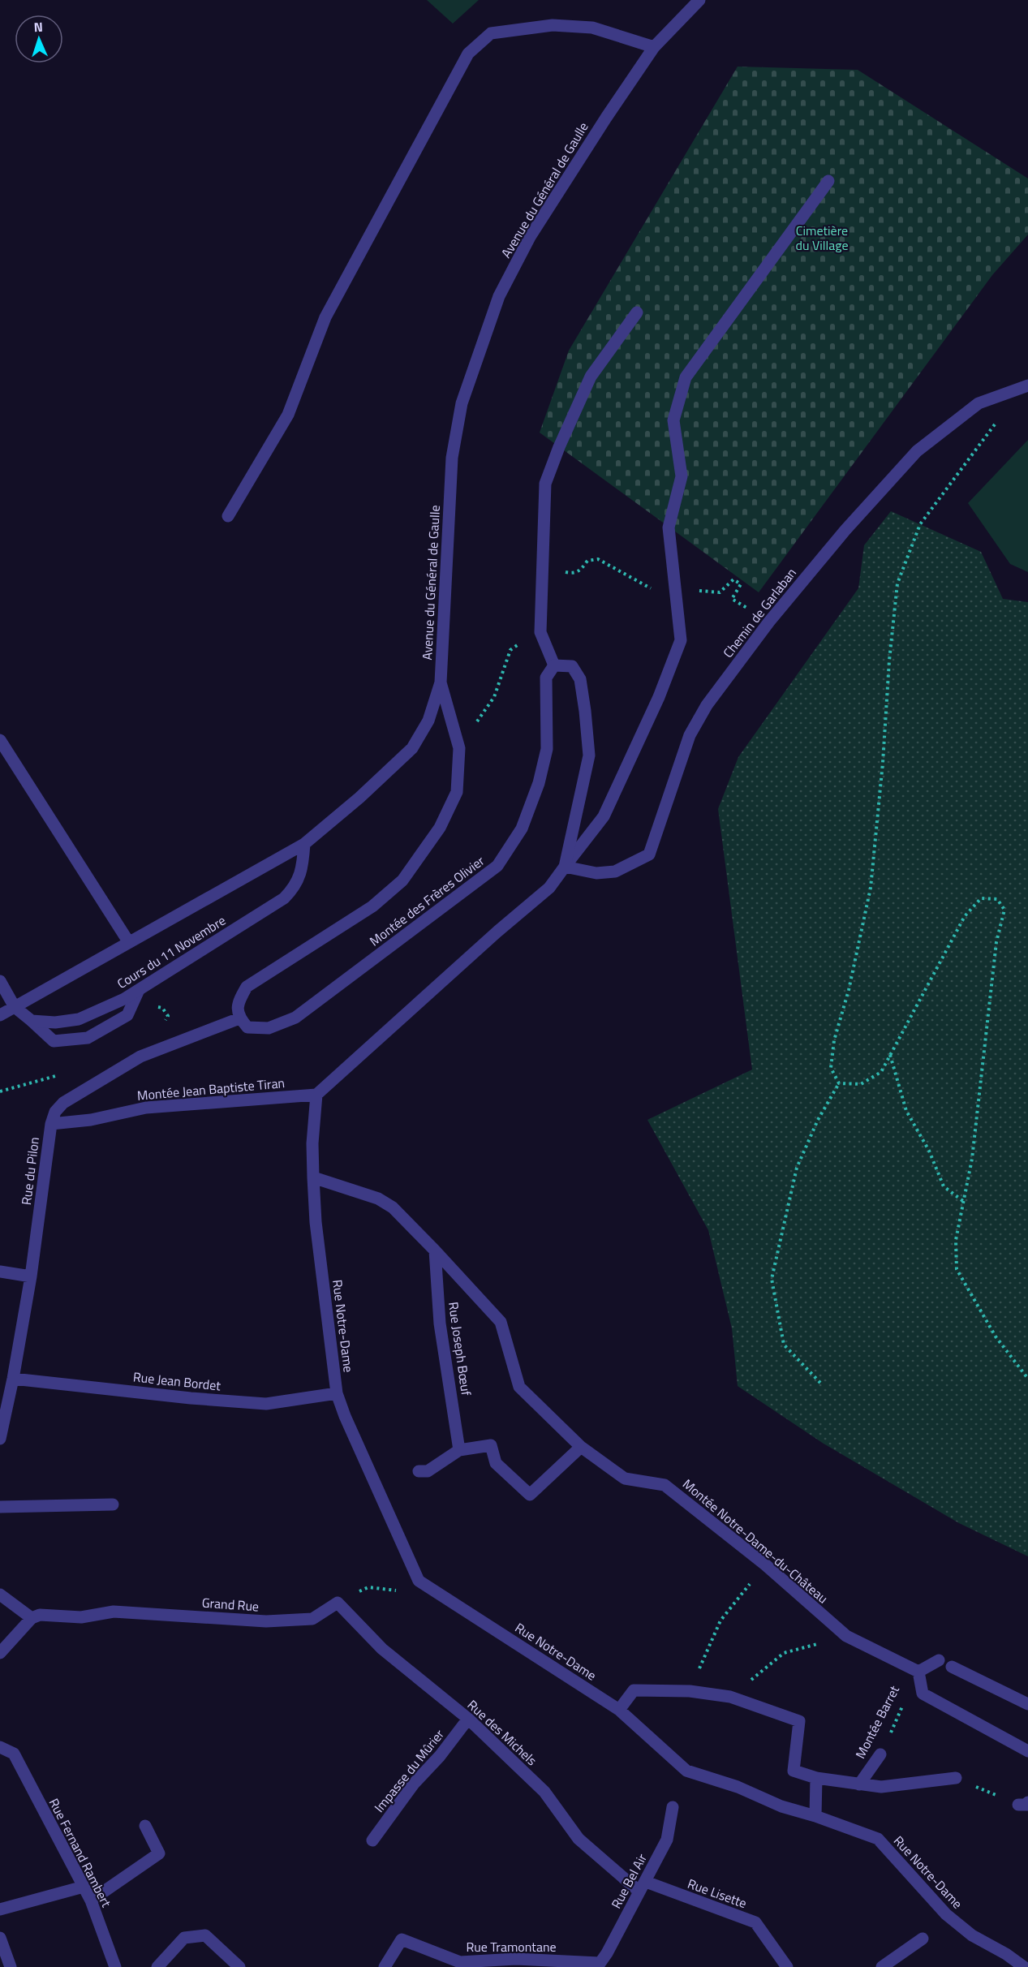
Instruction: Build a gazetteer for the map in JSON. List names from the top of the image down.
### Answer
{
  "streets": {
    "street": [
      "Avenue du Général de Gaulle",
      "Chemin de Garlaban",
      "Montée des Frères Olivier",
      "Cours du 11 Novembre",
      "Montée Jean Baptiste Tiran",
      "Rue du Pilon",
      "Rue Notre-Dame",
      "Rue Joseph Bœuf",
      "Rue Jean Bordet",
      "Montée Notre-Dame-du-Château",
      "Grand Rue",
      "Montée Barret",
      "Rue des Michels",
      "Impasse du Mûrier",
      "Rue Fernand Rambert",
      "Rue Bel Air",
      "Rue Lisette",
      "Rue Tramontane"
    ]
  },
  "crossings": [
    ["Avenue du Général de Gaulle", "Cours du 11 Novembre"],
    ["Montée des Frères Olivier", "Rue du Pilon"],
    ["Montée Jean Baptiste Tiran", "Rue du Pilon"],
    ["Rue du Pilon", "Rue Jean Bordet"],
    ["Rue Notre-Dame", "Rue Jean Bordet"],
    ["Rue Notre-Dame", "Montée Notre-Dame-du-Château"],
    ["Rue Joseph Bœuf", "Montée Notre-Dame-du-Château"],
    ["Montée Notre-Dame-du-Château", "Montée Barret"],
    ["Grand Rue", "Rue des Michels"],
    ["Rue des Michels", "Impasse du Mûrier"],
    ["Rue des Michels", "Rue Bel Air"],
    ["Rue des Michels", "Rue Lisette"],
    ["Rue Bel Air", "Rue Lisette"],
    ["Rue Bel Air", "Rue Tramontane"]
  ],
  "parks": ["Cimetière du Village"],
  "north": "top"
}
